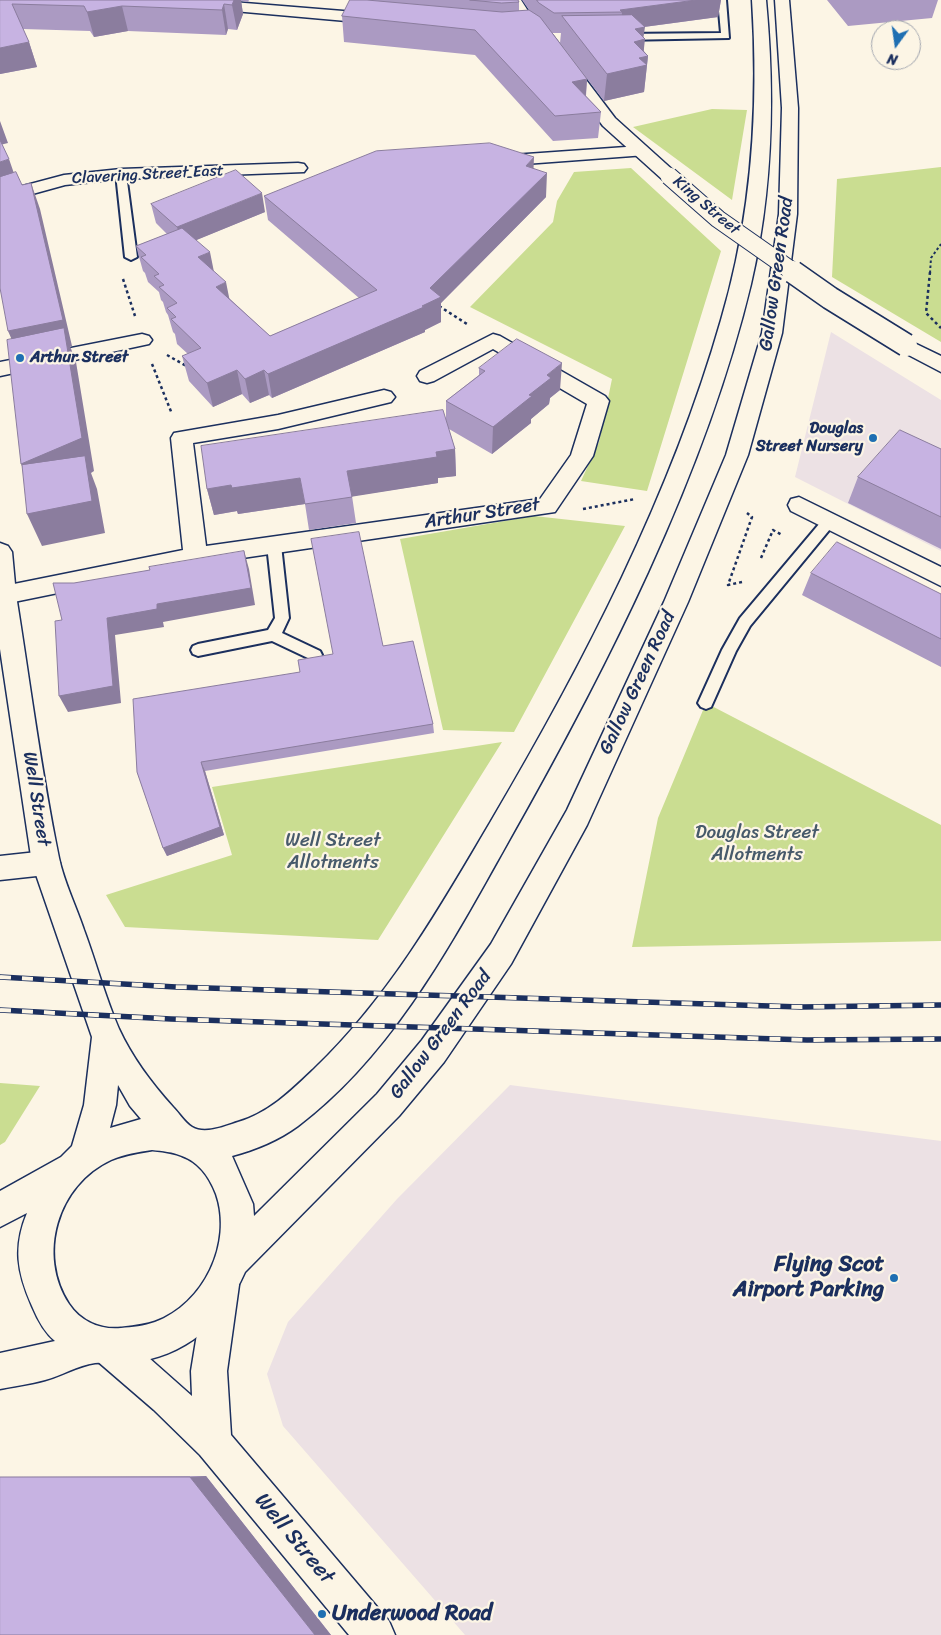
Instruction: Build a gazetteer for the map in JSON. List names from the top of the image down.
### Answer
{
  "streets": {
    "street": [
      "Clavering Street East",
      "King Street",
      "Gallow Green Road",
      "Arthur Street",
      "Well Street"
    ]
  },
  "crossings": [
    ["Gallow Green Road", "Well Street"],
    ["Arthur Street", "Well Street"]
  ],
  "parks": ["Douglas Street Allotments", "Well Street Allotments"],
  "places": [
    "Arthur Street",
    "Douglas Street Nursery",
    "Flying Scot Airport Parking",
    "Underwood Road"
  ],
  "north": "bottom"
}
